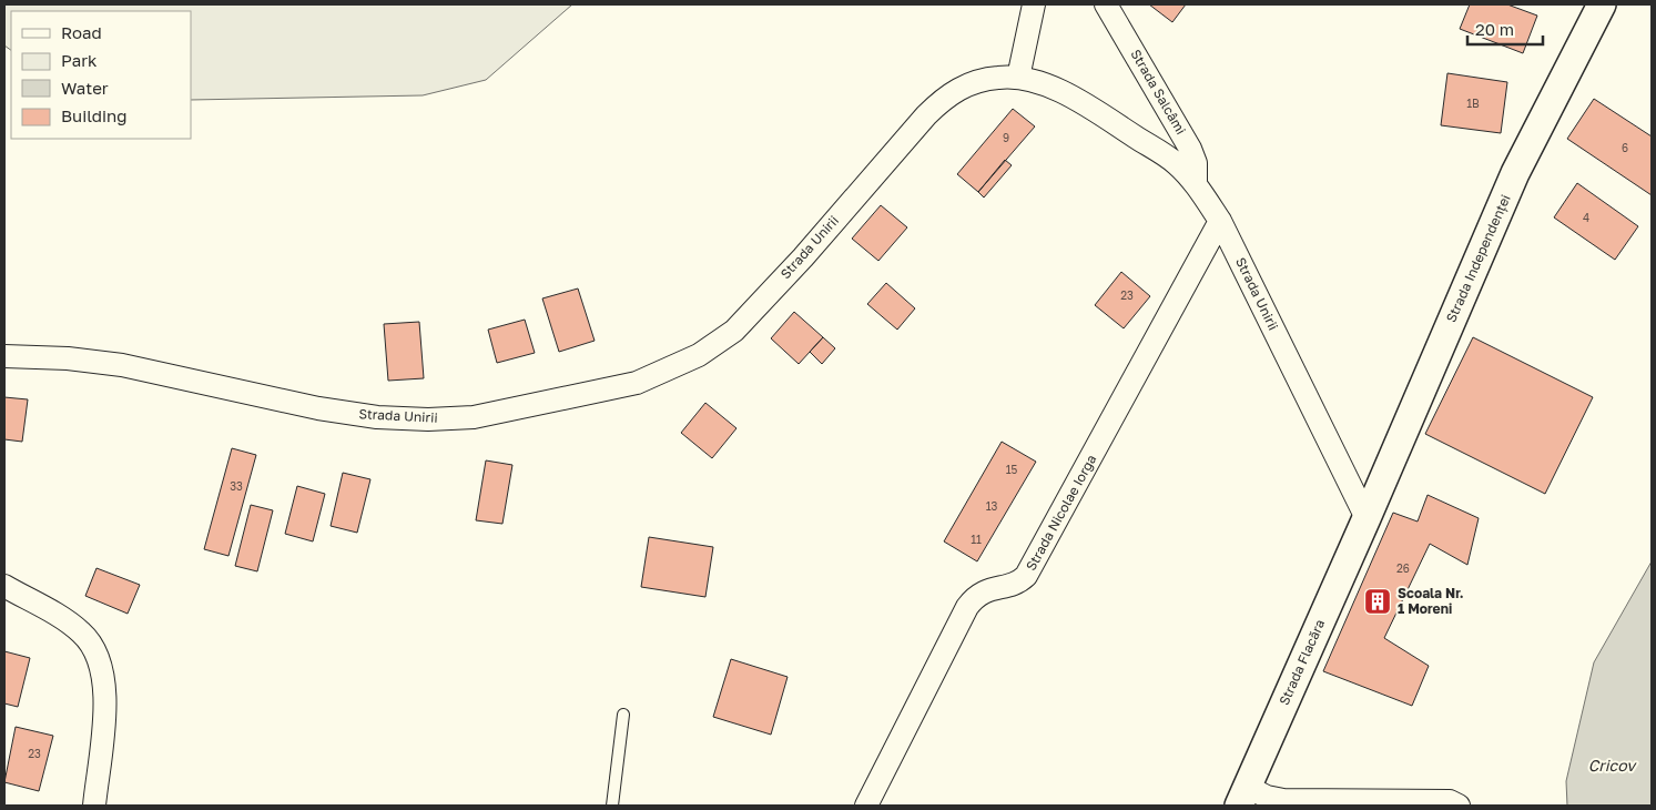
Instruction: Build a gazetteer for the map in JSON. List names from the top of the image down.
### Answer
{
  "streets": {
    "street": [
      "Strada Salcâmi",
      "Strada Unirii",
      "Strada Independenței",
      "Strada Nicolae Iorga",
      "Strada Flacăra"
    ]
  },
  "crossings": [
    ["Strada Salcâmi", "Strada Unirii"],
    ["Strada Unirii", "Strada Independenței"],
    ["Strada Unirii", "Strada Nicolae Iorga"],
    ["Strada Unirii", "Strada Flacăra"],
    ["Strada Independenței", "Strada Flacăra"]
  ],
  "water": ["Cricov"],
  "places": {
    "building": ["Scoala Nr. 1 Moreni"]
  },
  "house_numbers": [
    "1B",
    "9",
    "6",
    "4",
    "23",
    "15",
    "33",
    "13",
    "11",
    "26",
    "23"
  ],
  "legend": [
    "Road",
    "Park",
    "Water",
    "Building"
  ],
  "scale_bar": "20 m"
}
